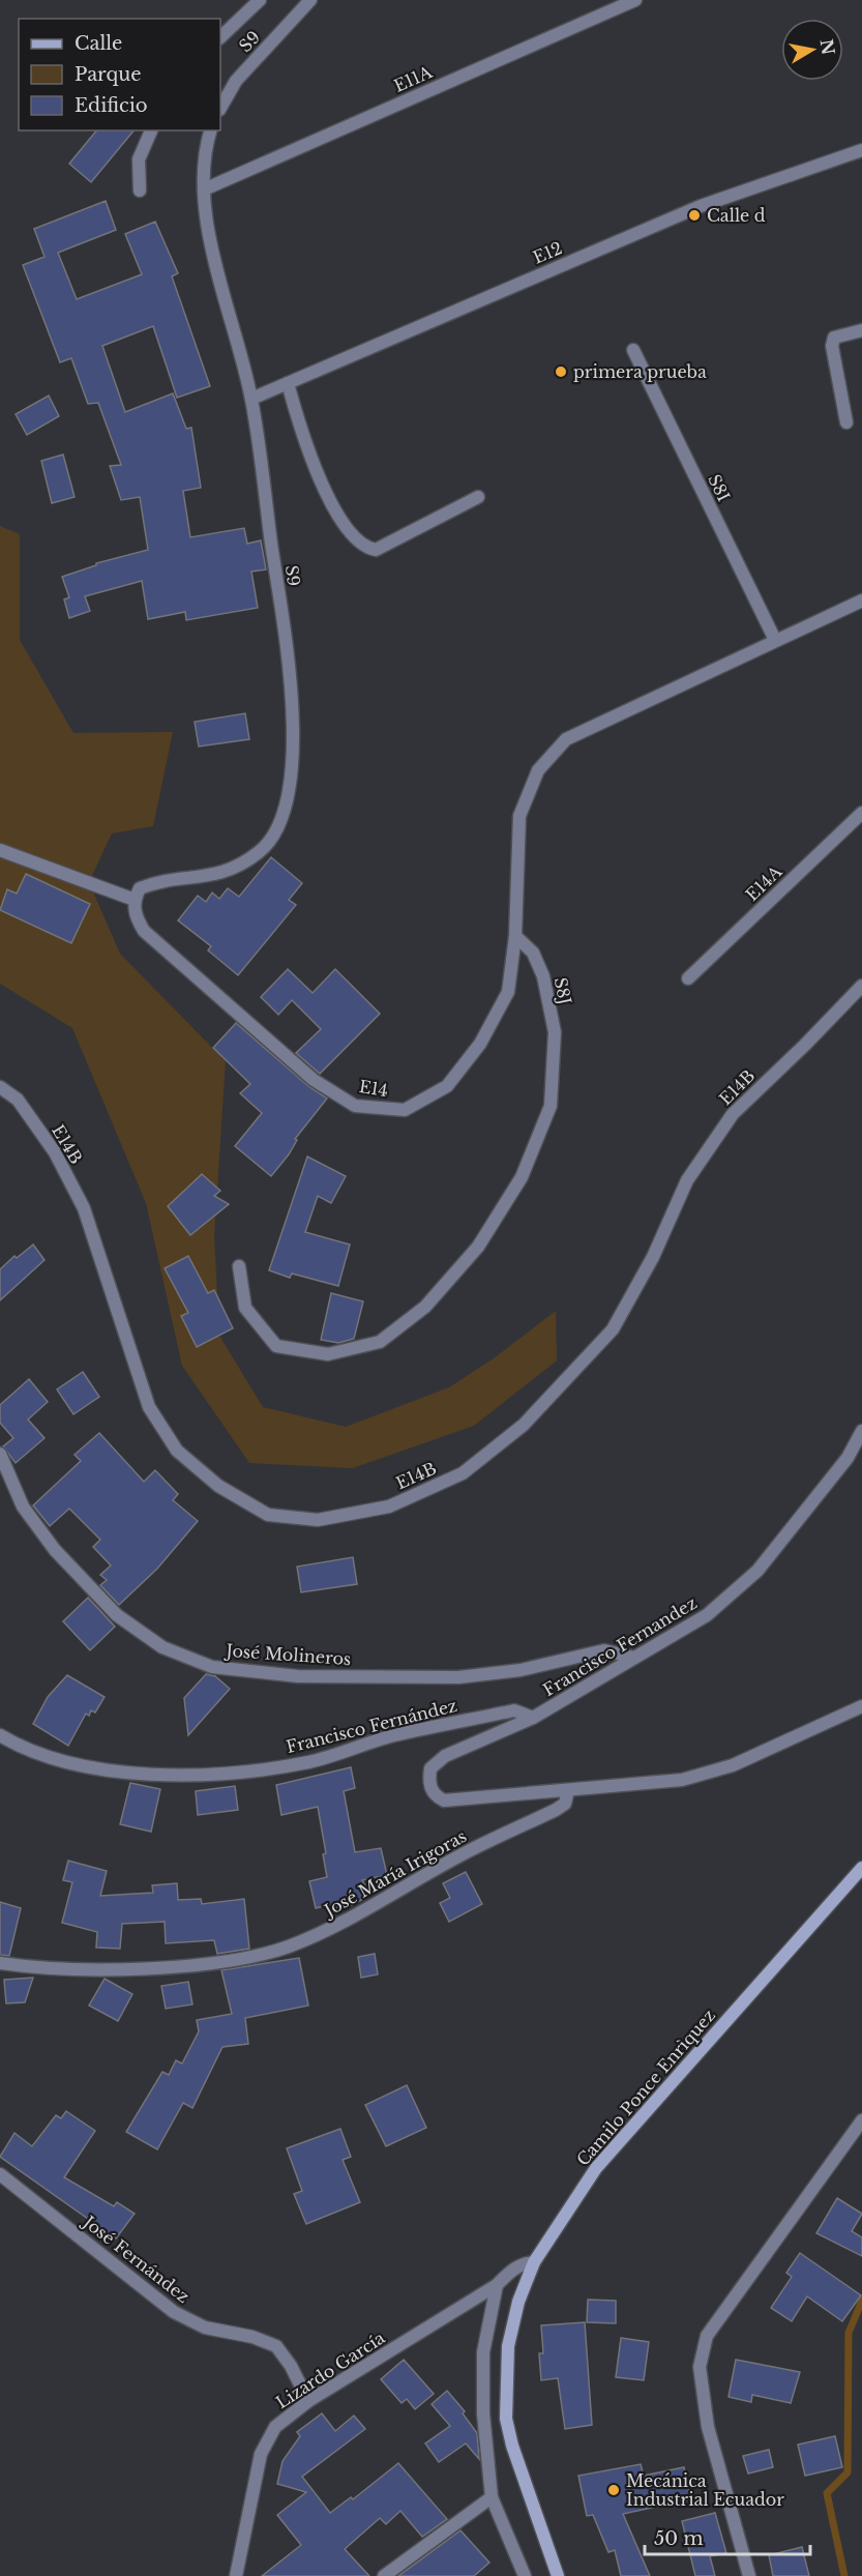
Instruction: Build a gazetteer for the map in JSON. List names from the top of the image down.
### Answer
{
  "streets": {
    "main road": ["Camilo Ponce Enrìquez"],
    "street": [
      "S9",
      "E11A",
      "E12",
      "S8I",
      "E14A",
      "S8J",
      "E14B",
      "E14",
      "Francisco Fernandez",
      "José Molineros",
      "Francisco Fernández",
      "José María Irigoras",
      "José Fernández",
      "Lizardo García"
    ]
  },
  "crossings": [
    ["S9", "E11A"],
    ["S9", "E12"],
    ["S9", "E14"],
    ["S8J", "E14"],
    ["Francisco Fernandez", "José Molineros"],
    ["Francisco Fernandez", "Francisco Fernández"],
    ["Francisco Fernandez", "José María Irigoras"],
    ["Camilo Ponce Enrìquez", "Lizardo García"],
    ["José Fernández", "Lizardo García"]
  ],
  "places": ["Calle d", "primera prueba", "Mecánica Industrial Ecuador"],
  "legend": ["Calle", "Parque", "Edificio"],
  "scale_bar": "50 m",
  "north": "right"
}
